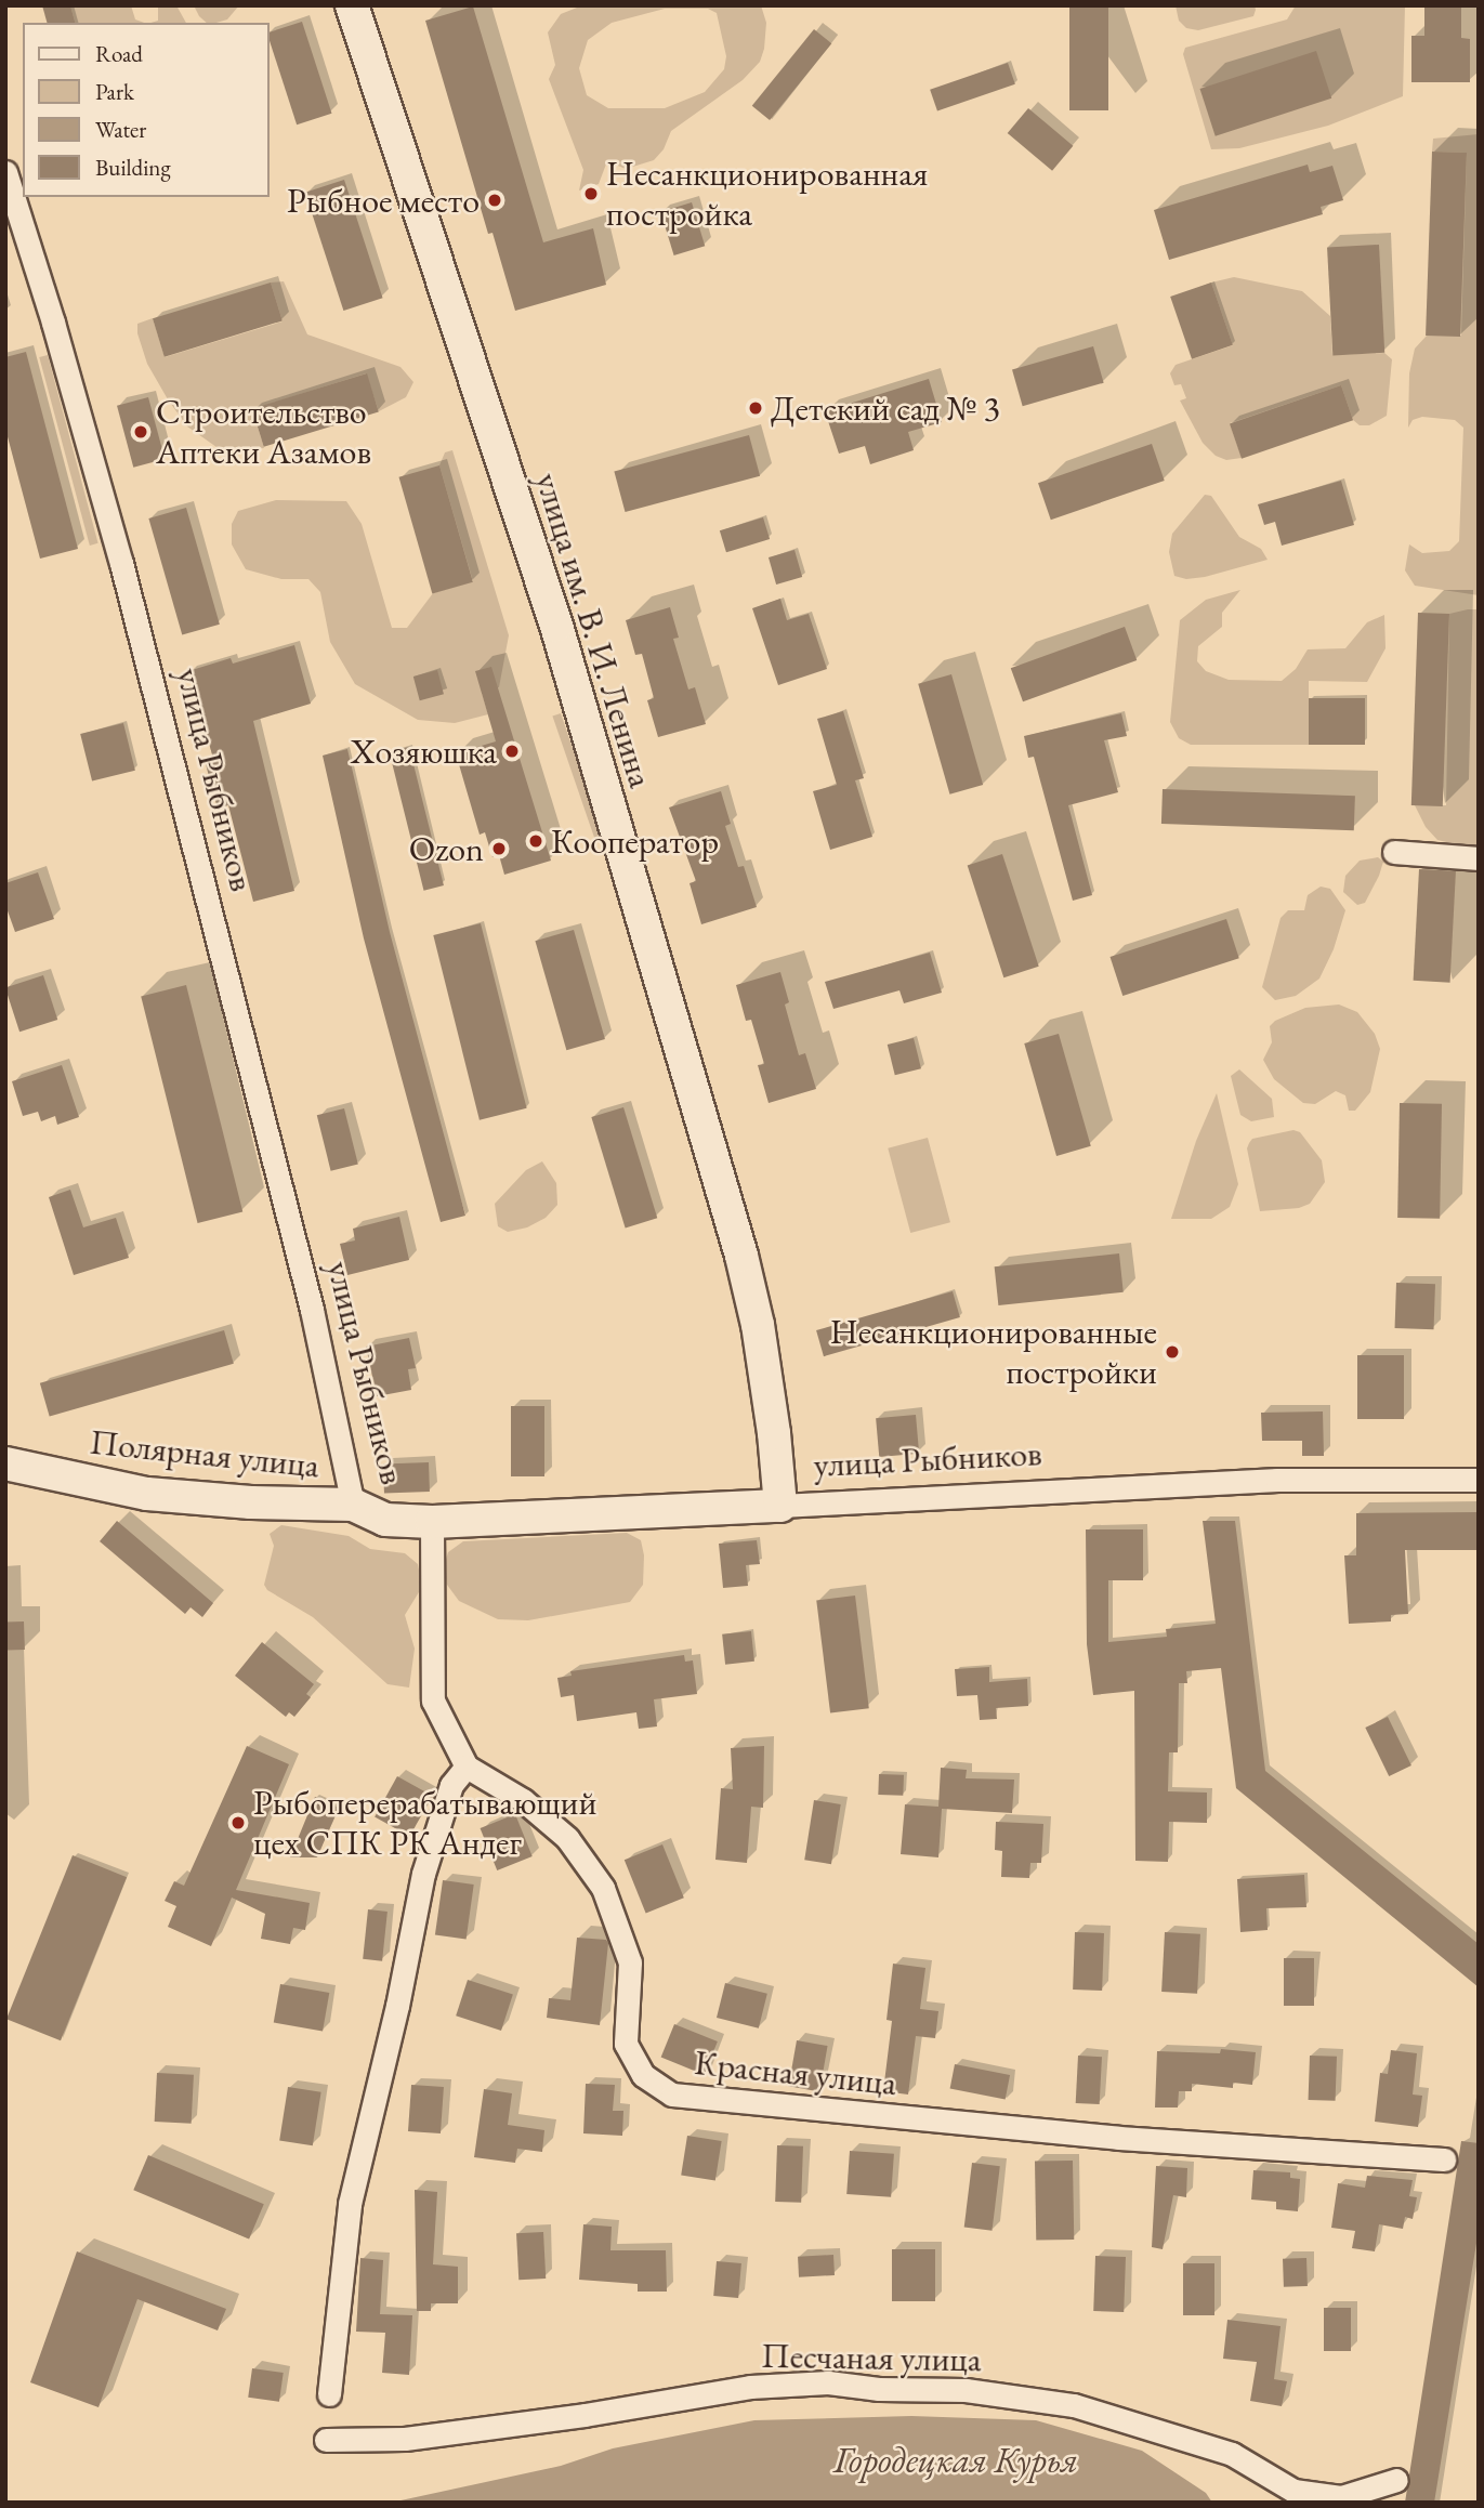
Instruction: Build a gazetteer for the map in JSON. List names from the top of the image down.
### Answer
{
  "streets": {
    "main road": ["улица им. В. И. Ленина", "улица Рыбников", "Полярная улица"],
    "street": ["Красная улица", "Песчаная улица"]
  },
  "crossings": [
    ["улица им. В. И. Ленина", "улица Рыбников"],
    ["улица Рыбников", "Полярная улица"]
  ],
  "water": ["Городецкая Курья"],
  "places": [
    "Несанкционированная постройка",
    "Рыбное место",
    "Детский сад № 3",
    "Строительство Аптеки Азамов",
    "Хозяюшка",
    "Кооператор",
    "Ozon",
    "Несанкционированные постройки",
    "Рыбоперерабатывающий цех СПК РК Андег"
  ],
  "legend": [
    "Road",
    "Park",
    "Water",
    "Building"
  ]
}
